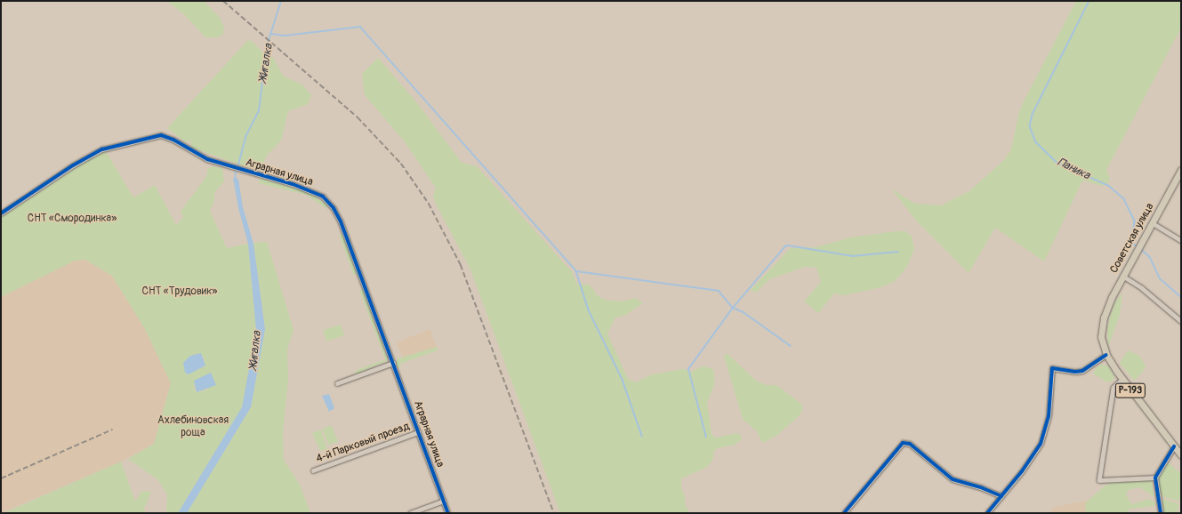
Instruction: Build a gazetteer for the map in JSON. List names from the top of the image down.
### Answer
{
  "streets": {
    "main road": ["Советская улица", "Р-193"],
    "street": ["Аграрная улица", "4-й Парковый проезд"]
  },
  "crossings": [
    ["Аграрная улица", "4-й Парковый проезд"],
    ["Советская улица", "Р-193"]
  ],
  "water": ["Жигалка", "Паника"],
  "parks": ["СНТ «Смородинка»", "СНТ «Трудовик»", "Ахлебиновская роща"]
}
